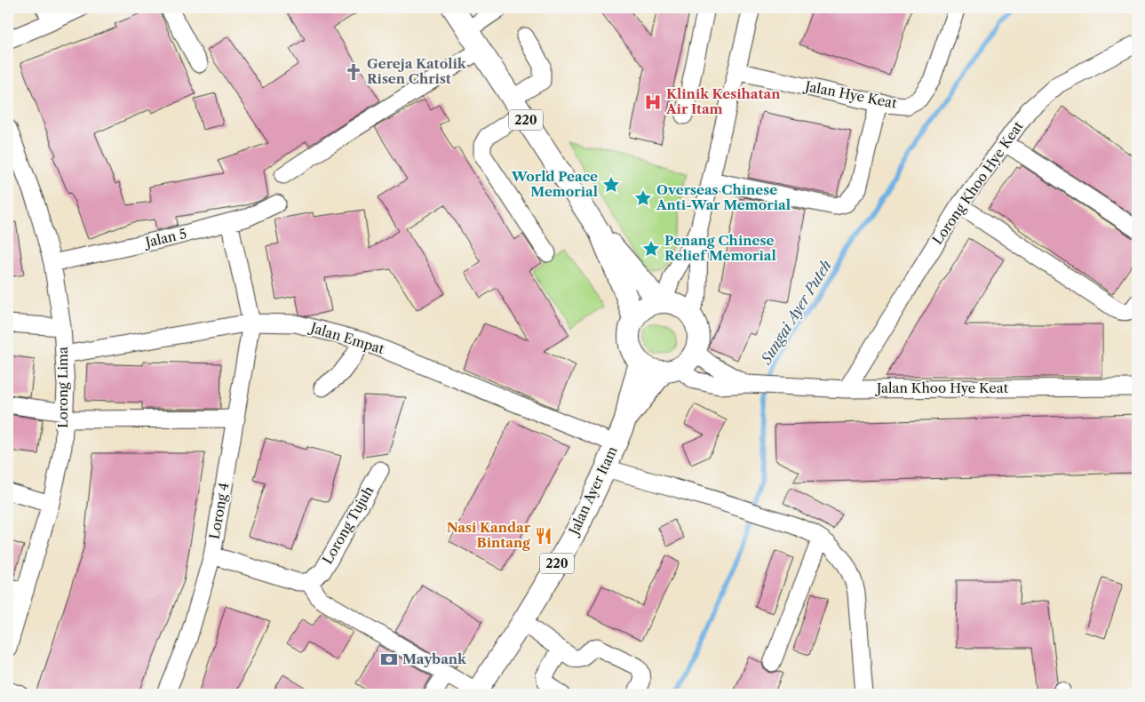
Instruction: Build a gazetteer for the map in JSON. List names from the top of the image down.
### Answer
{
  "streets": {
    "main road": ["220", "Jalan Ayer Itam"],
    "street": [
      "Jalan Hye Keat",
      "Lorong Khoo Hye Keat",
      "Jalan 5",
      "Jalan Empat",
      "Lorong Lima",
      "Jalan Khoo Hye Keat",
      "Lorong 4",
      "Lorong Tujuh"
    ]
  },
  "crossings": [
    ["220", "Jalan Khoo Hye Keat"],
    ["220", "Jalan Ayer Itam"],
    ["Lorong Khoo Hye Keat", "Jalan Khoo Hye Keat"],
    ["Jalan 5", "Lorong Lima"],
    ["Jalan Empat", "Lorong Lima"],
    ["Jalan Empat", "Jalan Ayer Itam"],
    ["Jalan Empat", "Lorong 4"],
    ["Jalan Khoo Hye Keat", "Jalan Ayer Itam"]
  ],
  "water": ["Sungai Ayer Puteh"],
  "places": {
    "church": ["Gereja Katolik Risen Christ"],
    "hospital": ["Klinik Kesihatan Air Itam"],
    "place": ["World Peace Memorial", "Overseas Chinese Anti-War Memorial", "Penang Chinese Relief Memorial"],
    "restaurant": ["Nasi Kandar Bintang"],
    "bank": ["Maybank"]
  }
}
